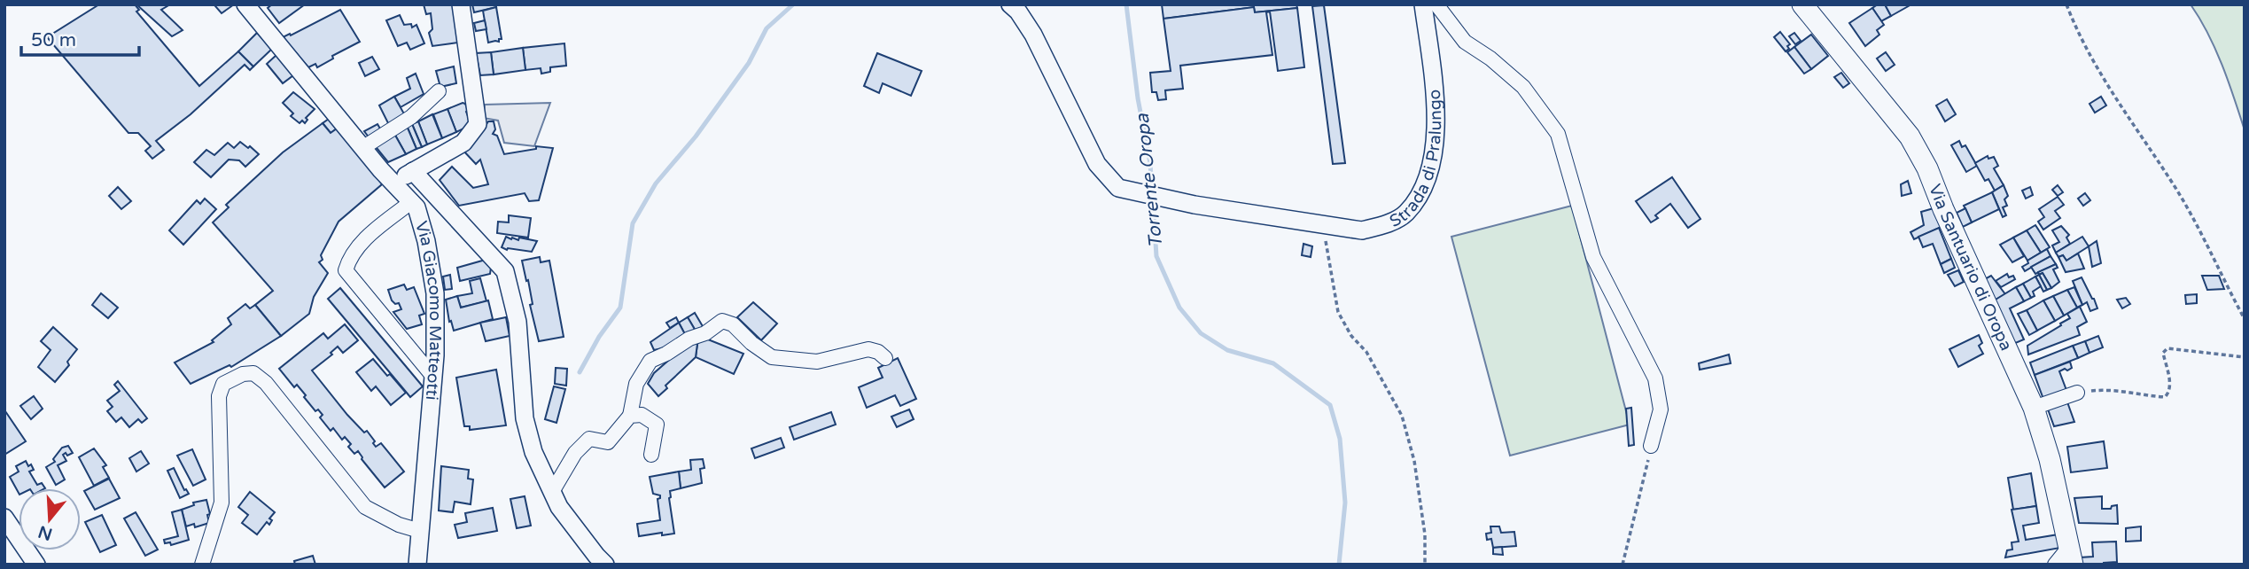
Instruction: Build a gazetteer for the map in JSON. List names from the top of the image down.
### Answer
{
  "streets": {
    "main road": ["Via Santuario di Oropa"],
    "street": ["Strada di Pralungo", "Via Giacomo Matteotti"]
  },
  "water": ["Torrente Oropa"],
  "scale_bar": "50 m",
  "north": "bottom"
}
